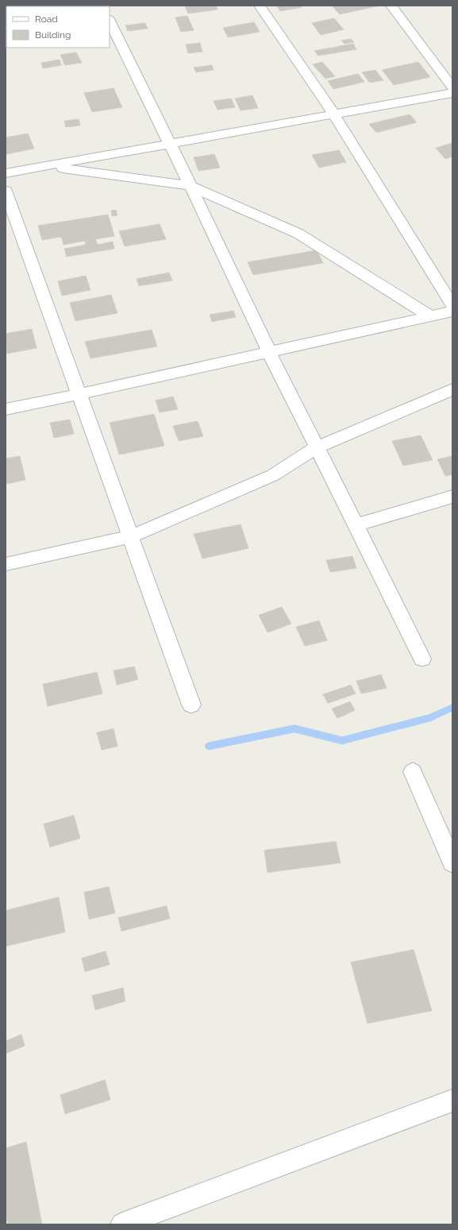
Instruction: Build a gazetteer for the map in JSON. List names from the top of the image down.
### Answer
{
  "legend": ["Road", "Building"]
}
